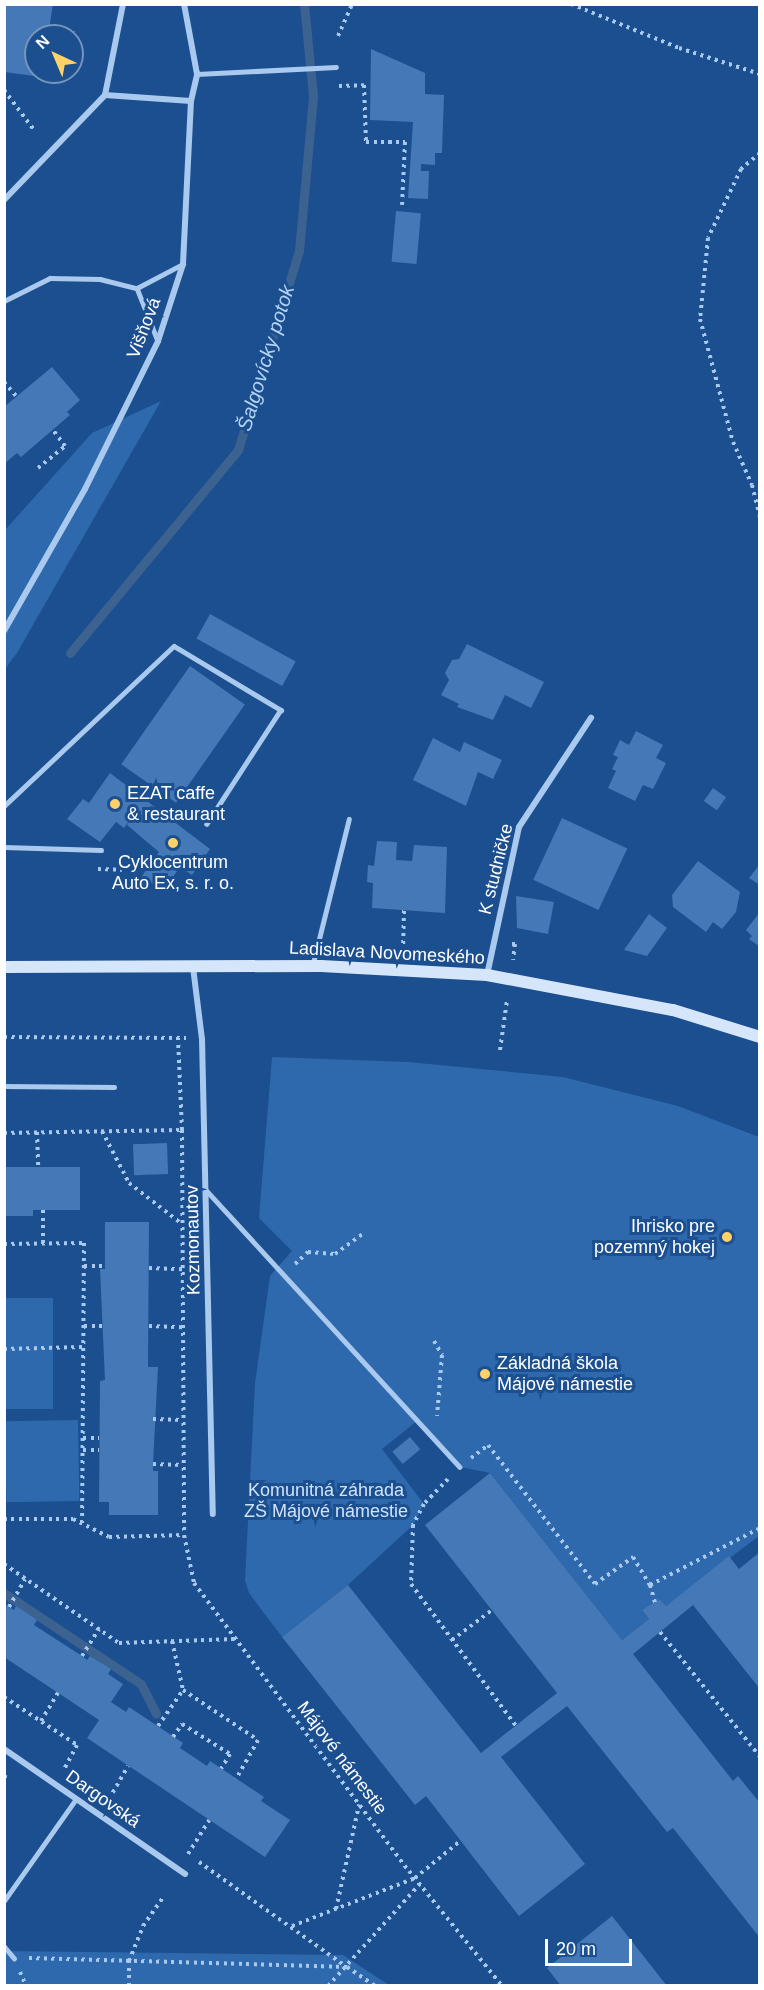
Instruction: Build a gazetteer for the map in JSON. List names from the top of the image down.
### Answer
{
  "streets": {
    "street": [
      "Višňová",
      "K studničke",
      "Ladislava Novomeského",
      "Kozmonautov",
      "Dargovská"
    ],
    "path": ["Májové námestie"]
  },
  "crossings": [
    ["K studničke", "Ladislava Novomeského"],
    ["Ladislava Novomeského", "Kozmonautov"]
  ],
  "water": ["Šalgovícky potok"],
  "parks": ["Komunitná záhrada ZŠ Májové námestie"],
  "places": [
    "EZAT caffe & restaurant",
    "Cyklocentrum Auto Ex, s. r. o.",
    "Ihrisko pre pozemný hokej",
    "Základná škola Májové námestie"
  ],
  "scale_bar": "20 m",
  "north": "top left"
}
